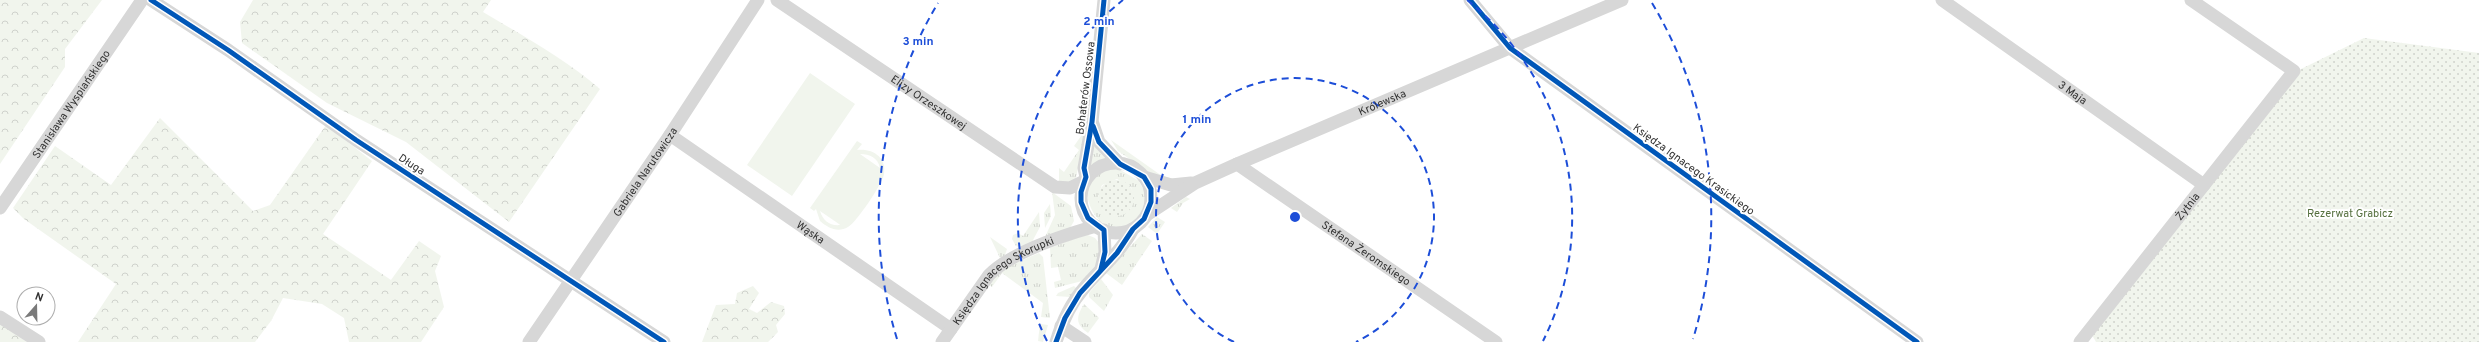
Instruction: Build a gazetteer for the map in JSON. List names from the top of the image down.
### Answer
{
  "streets": {
    "street": [
      "Bohaterów Ossowa",
      "3 Maja",
      "Elizy Orzeszkowej",
      "Królewska",
      "Stanisława Wyspiańskiego",
      "Długa",
      "Księdza Ignacego Krasickiego",
      "Gabriela Narutowicza",
      "Żytnia",
      "Wąska",
      "Stefana Żeromskiego",
      "Księdza Ignacego Skorupki"
    ]
  },
  "crossings": [
    ["Bohaterów Ossowa", "Elizy Orzeszkowej"],
    ["Bohaterów Ossowa", "Królewska"],
    ["Bohaterów Ossowa", "Księdza Ignacego Skorupki"],
    ["3 Maja", "Żytnia"],
    ["Elizy Orzeszkowej", "Królewska"],
    ["Elizy Orzeszkowej", "Księdza Ignacego Skorupki"],
    ["Królewska", "Księdza Ignacego Krasickiego"],
    ["Królewska", "Stefana Żeromskiego"],
    ["Królewska", "Księdza Ignacego Skorupki"],
    ["Długa", "Gabriela Narutowicza"],
    ["Gabriela Narutowicza", "Wąska"],
    ["Wąska", "Księdza Ignacego Skorupki"]
  ],
  "parks": ["Rezerwat Grabicz"],
  "north": "top",
  "rings": ["2 min", "3 min", "1 min"]
}
